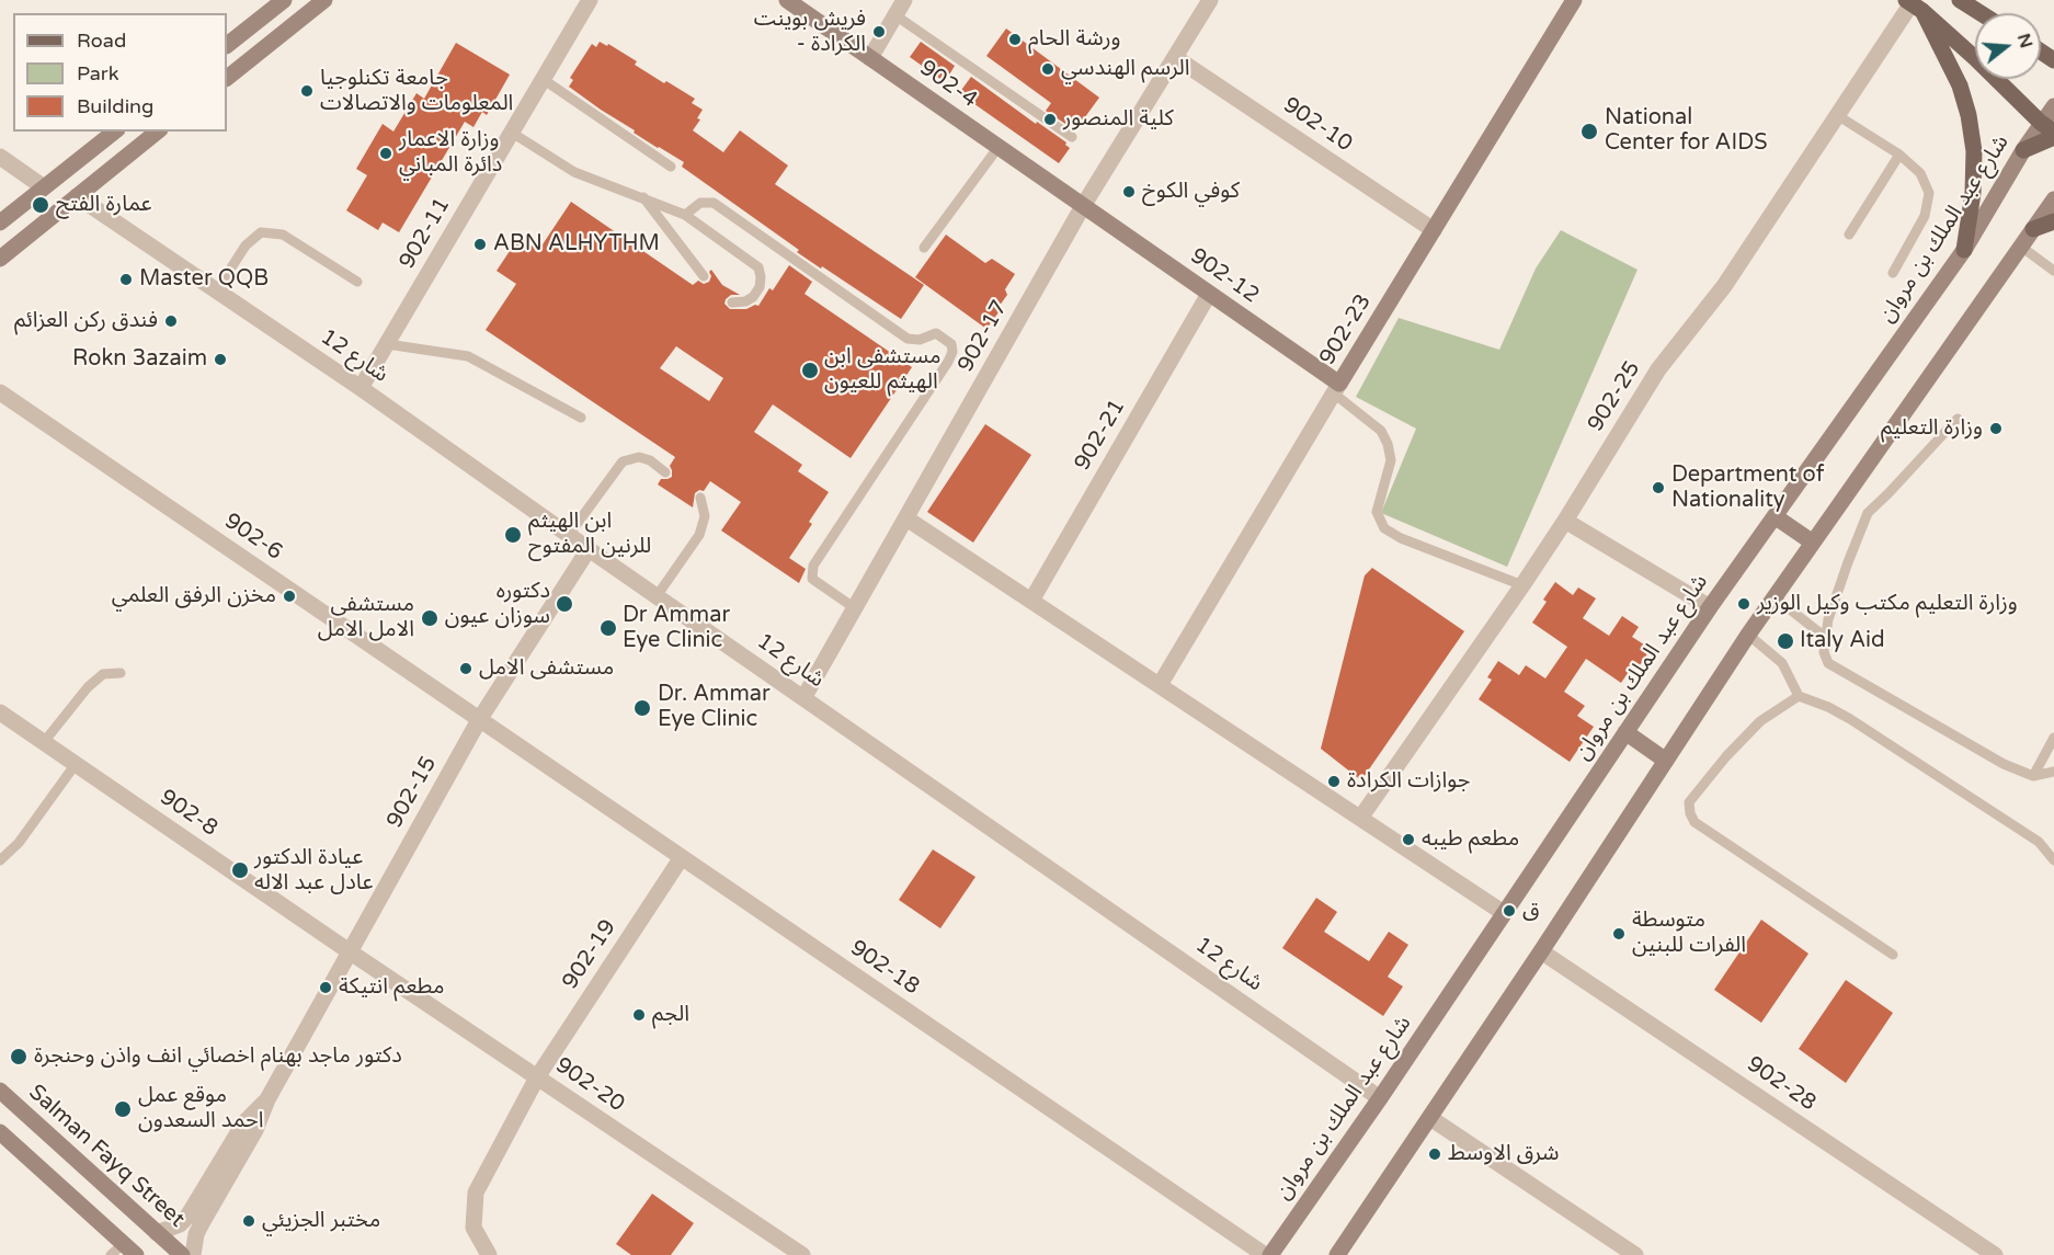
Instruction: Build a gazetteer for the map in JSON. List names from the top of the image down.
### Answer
{
  "streets": {
    "street": [
      "902-4",
      "902-10",
      "شارع عبد الملك بن مروان",
      "902-11",
      "902-12",
      "902-23",
      "902-17",
      "شارع 12",
      "902-25",
      "902-21",
      "902-6",
      "902-15",
      "902-8",
      "902-19",
      "902-18",
      "902-28",
      "902-20",
      "Salman Fayq Street"
    ]
  },
  "crossings": [
    ["902-4", "902-12"],
    ["902-4", "902-17"],
    ["902-10", "902-23"],
    ["902-10", "902-17"],
    ["شارع عبد الملك بن مروان", "شارع 12"],
    ["902-11", "شارع 12"],
    ["902-12", "902-23"],
    ["902-12", "902-17"],
    ["902-12", "902-21"],
    ["902-17", "شارع 12"],
    ["شارع 12", "902-15"],
    ["902-6", "902-15"],
    ["902-6", "902-18"],
    ["902-15", "902-8"],
    ["902-15", "902-18"],
    ["902-15", "902-20"],
    ["902-15", "Salman Fayq Street"],
    ["902-8", "902-20"],
    ["902-19", "902-18"],
    ["902-19", "902-20"]
  ],
  "places": [
    "فريش بوينت - الكرادة",
    "ورشة الحام",
    "الرسم الهندسي",
    "جامعة تكنلوجيا المعلومات والاتصالات",
    "كلية المنصور",
    "National Center for AIDS",
    "وزارة الاعمار دائرة المباني",
    "كوفي الكوخ",
    "عمارة الفتح",
    "ABN ALHYTHM",
    "Master QQB",
    "فندق ركن العزائم",
    "Rokn 3azaim",
    "مستشفى ابن الهيثم للعيون",
    "وزارة التعليم",
    "Department of Nationality",
    "ابن الهيثم للرنين المفتوح",
    "مخزن الرفق العلمي",
    "دكتوره سوزان عيون",
    "وزارة التعليم مكتب وكيل الوزير",
    "مستشفى الامل الامل",
    "Dr Ammar Eye Clinic",
    "Italy Aid",
    "مستشفى الامل",
    "Dr. Ammar Eye Clinic",
    "جوازات الكرادة",
    "مطعم طيبه",
    "عيادة الدكتور عادل عبد الاله",
    "ق",
    "متوسطة الفرات للبنين",
    "مطعم انتيكة",
    "الجم",
    "دكتور ماجد بهنام اخصائي انف واذن وحنجرة",
    "موقع عمل احمد السعدون",
    "شرق الاوسط",
    "مختبر الجزيئي"
  ],
  "legend": ["Road", "Park", "Building"],
  "north": "right"
}
